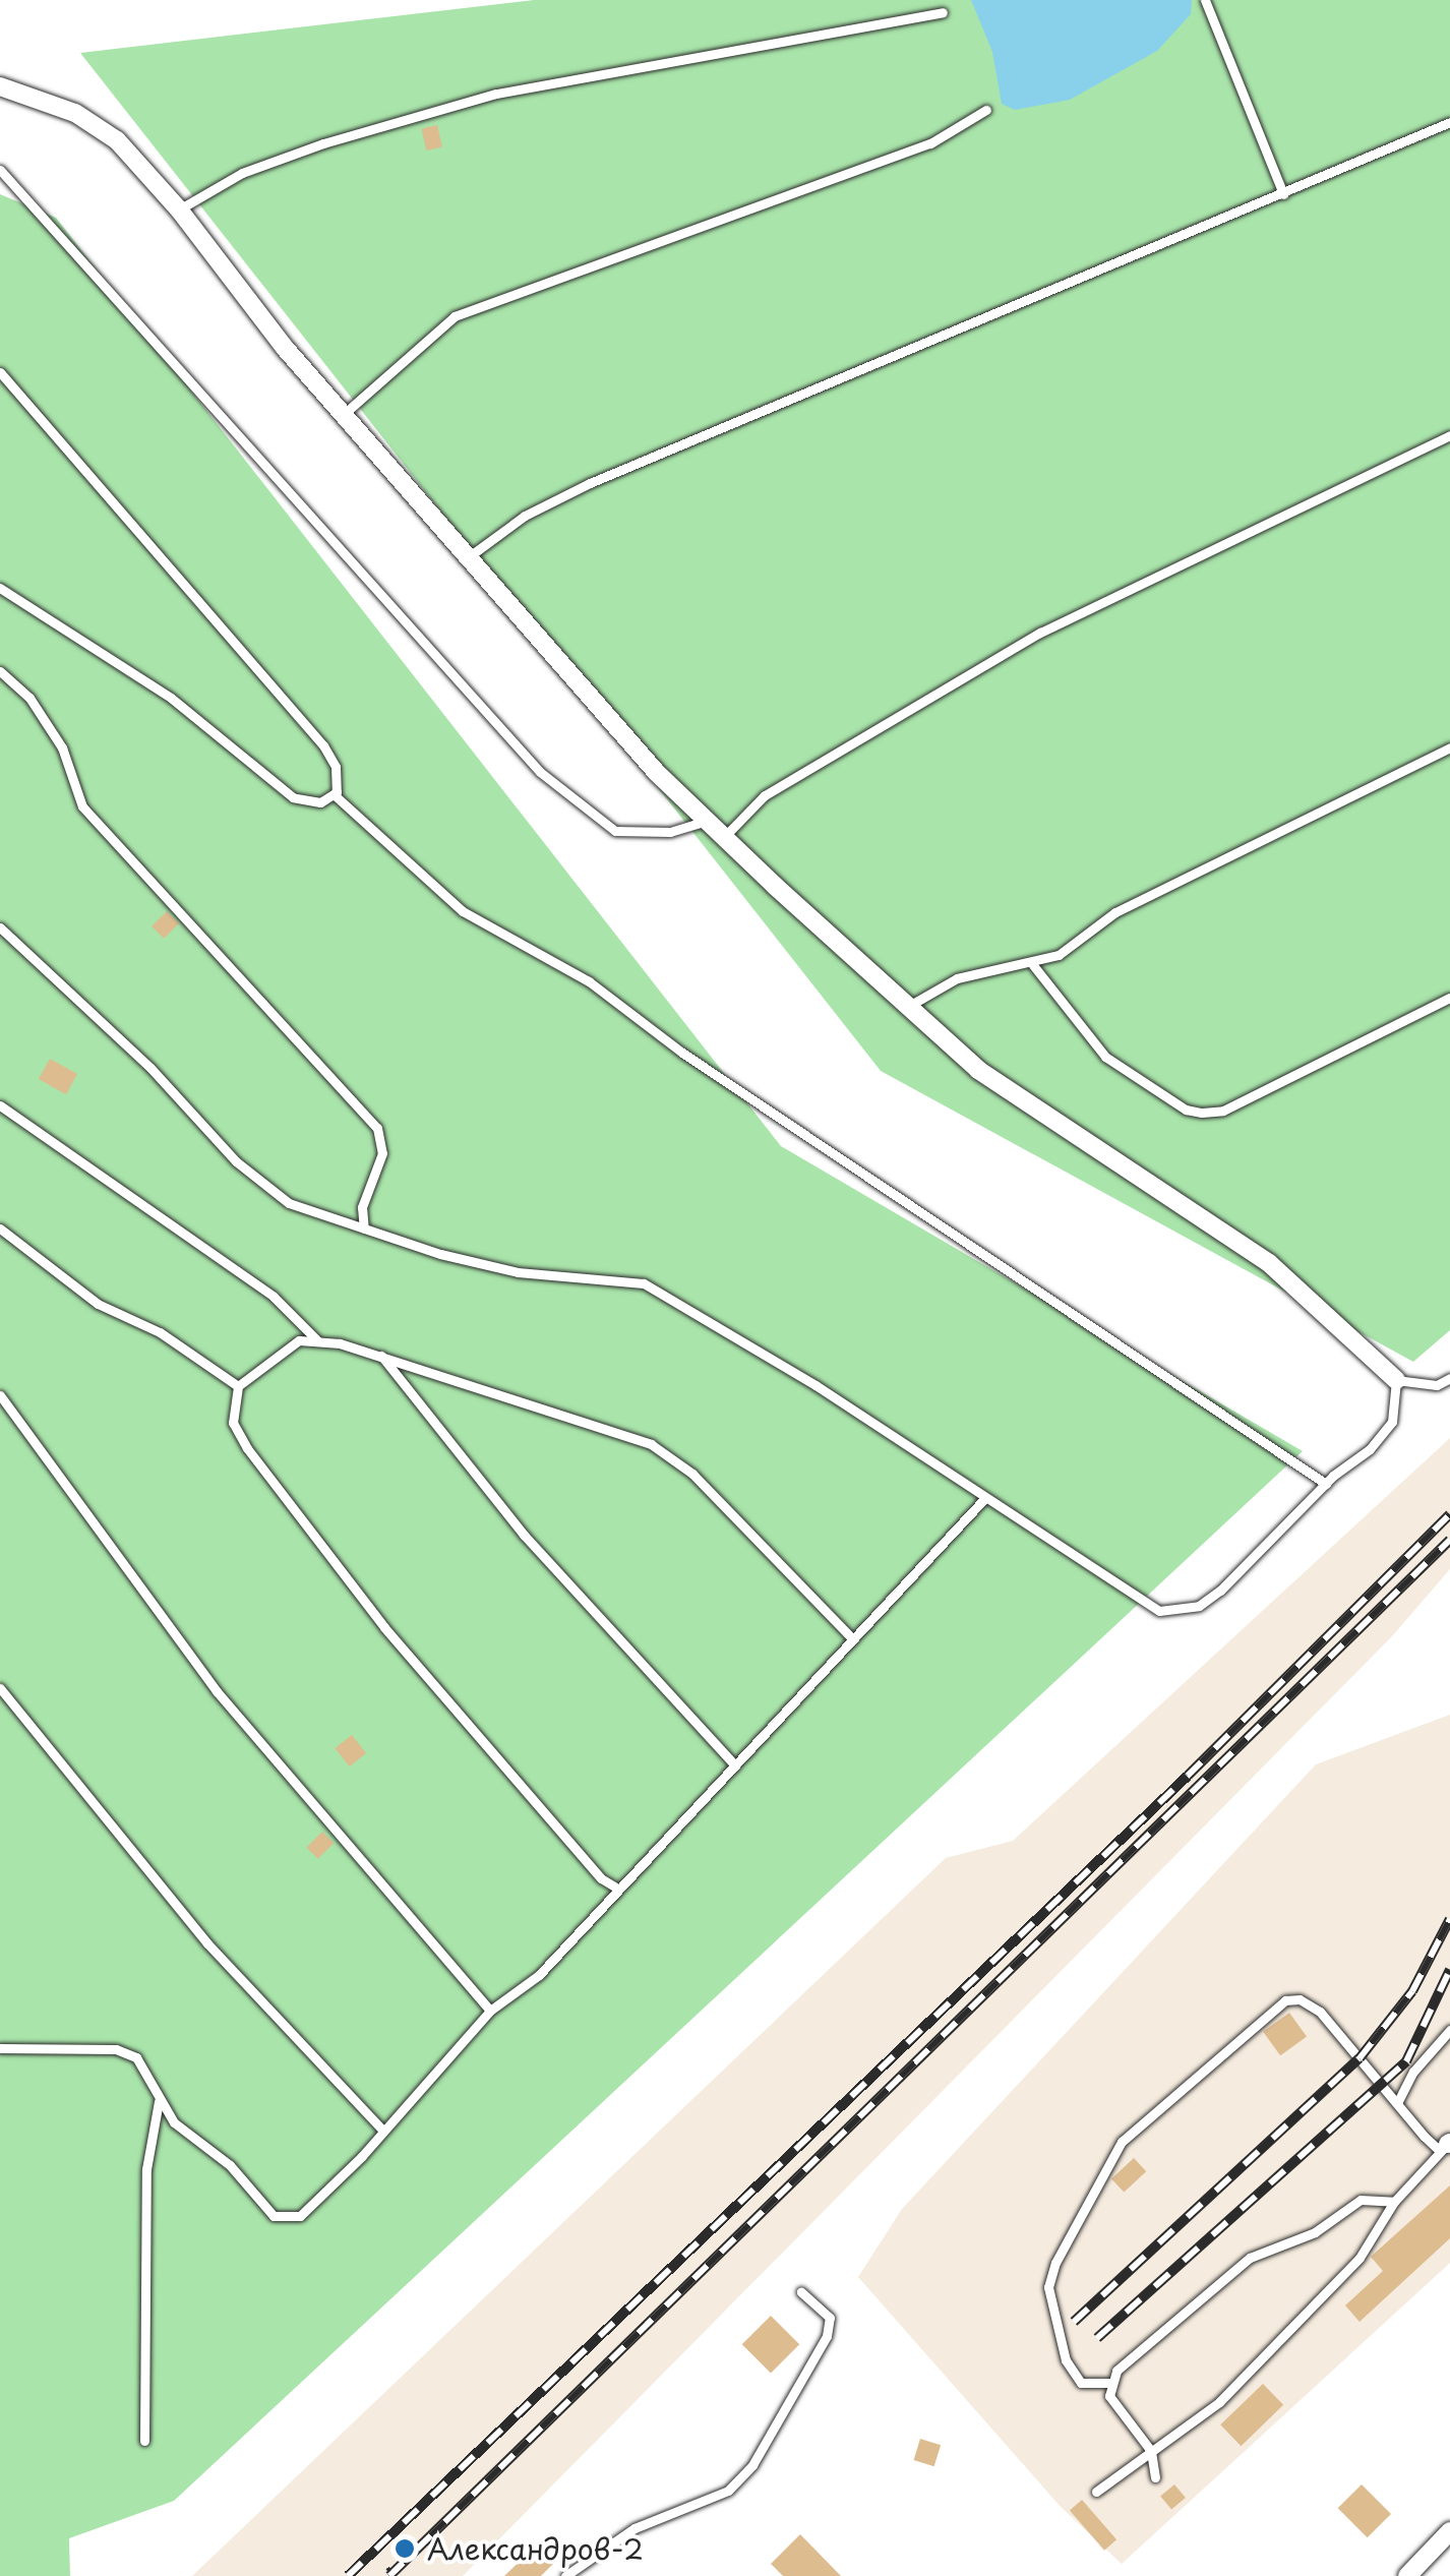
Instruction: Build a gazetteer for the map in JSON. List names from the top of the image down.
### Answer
{
  "places": ["Александров-2"]
}
